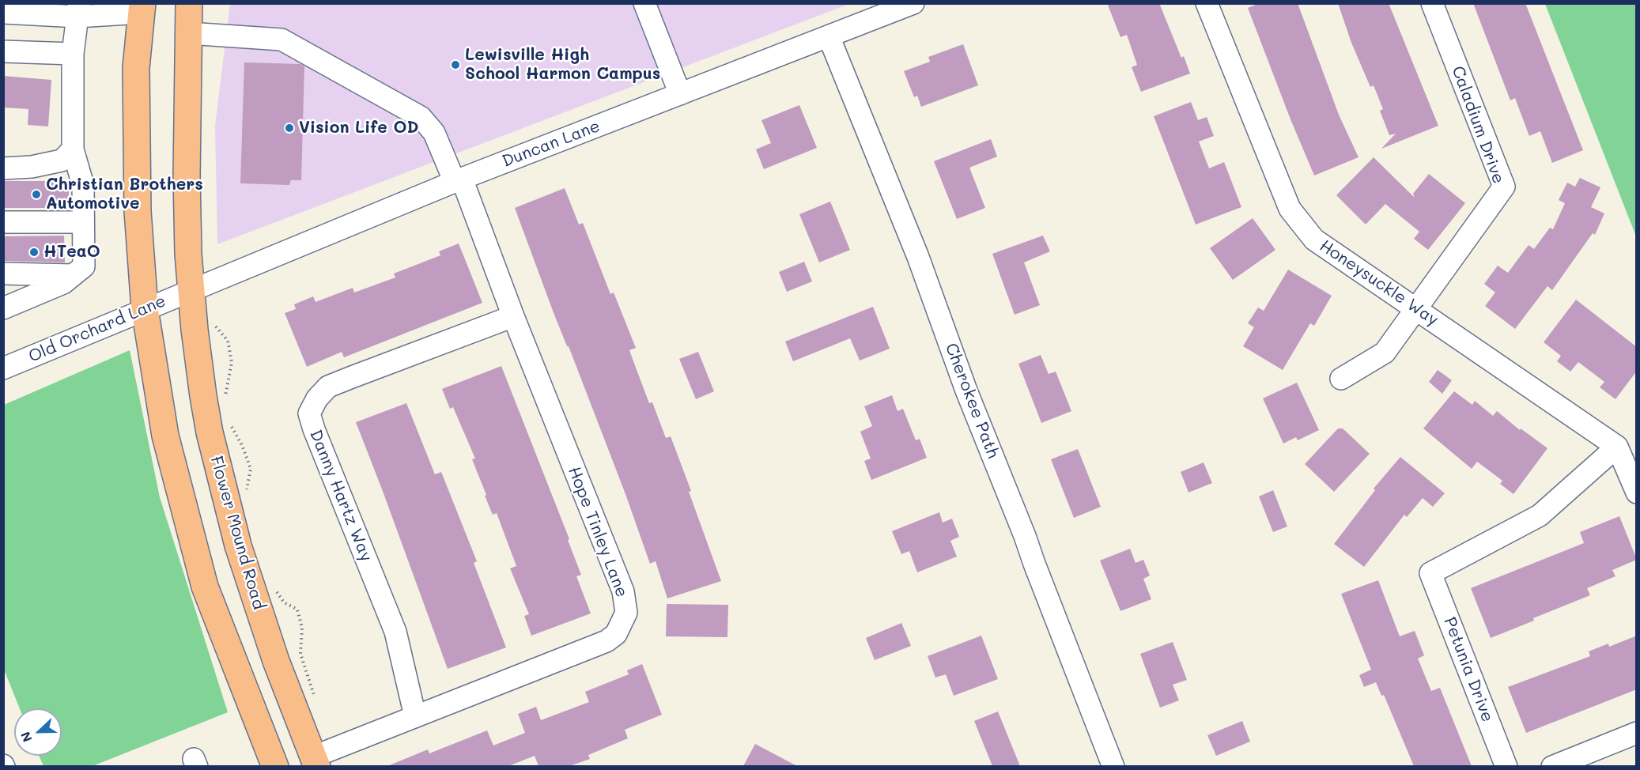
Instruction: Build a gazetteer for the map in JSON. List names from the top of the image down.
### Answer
{
  "streets": {
    "main road": ["Flower Mound Road"],
    "street": [
      "Caladium Drive",
      "Duncan Lane",
      "Honeysuckle Way",
      "Old Orchard Lane",
      "Cherokee Path",
      "Danny Hartz Way",
      "Hope Tinley Lane",
      "Petunia Drive"
    ]
  },
  "crossings": [
    ["Caladium Drive", "Honeysuckle Way"],
    ["Duncan Lane", "Old Orchard Lane"],
    ["Duncan Lane", "Cherokee Path"],
    ["Duncan Lane", "Hope Tinley Lane"],
    ["Duncan Lane", "Flower Mound Road"],
    ["Honeysuckle Way", "Petunia Drive"],
    ["Old Orchard Lane", "Flower Mound Road"],
    ["Danny Hartz Way", "Hope Tinley Lane"],
    ["Hope Tinley Lane", "Flower Mound Road"]
  ],
  "places": [
    "Lewisville High School Harmon Campus",
    "Vision Life OD",
    "Christian Brothers Automotive",
    "HTeaO"
  ],
  "north": "left"
}
